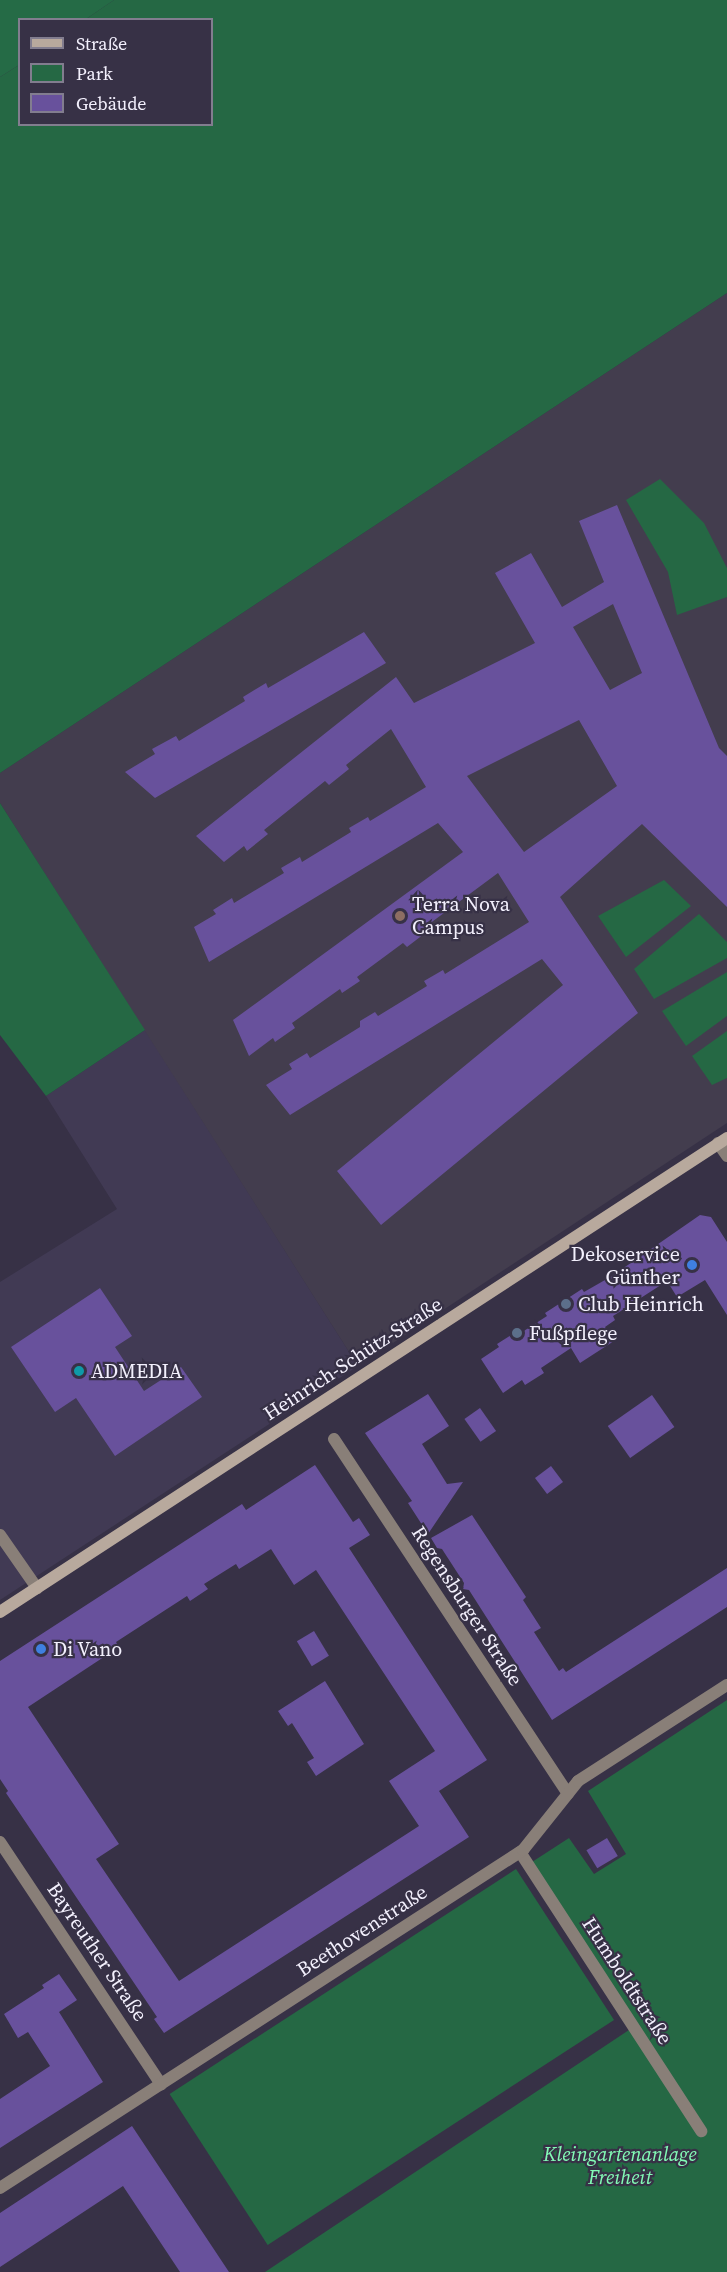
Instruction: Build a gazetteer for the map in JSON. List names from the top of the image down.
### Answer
{
  "streets": {
    "main road": ["Heinrich-Schütz-Straße"],
    "street": [
      "Regensburger Straße",
      "Beethovenstraße",
      "Bayreuther Straße",
      "Humboldtstraße"
    ]
  },
  "crossings": [
    ["Regensburger Straße", "Beethovenstraße"],
    ["Beethovenstraße", "Bayreuther Straße"],
    ["Beethovenstraße", "Humboldtstraße"]
  ],
  "parks": ["Kleingartenanlage Freiheit"],
  "places": [
    "Terra Nova Campus",
    "Dekoservice Günther",
    "Club Heinrich",
    "Fußpflege",
    "ADMEDIA",
    "Di Vano"
  ],
  "legend": ["Straße", "Park", "Gebäude"]
}
